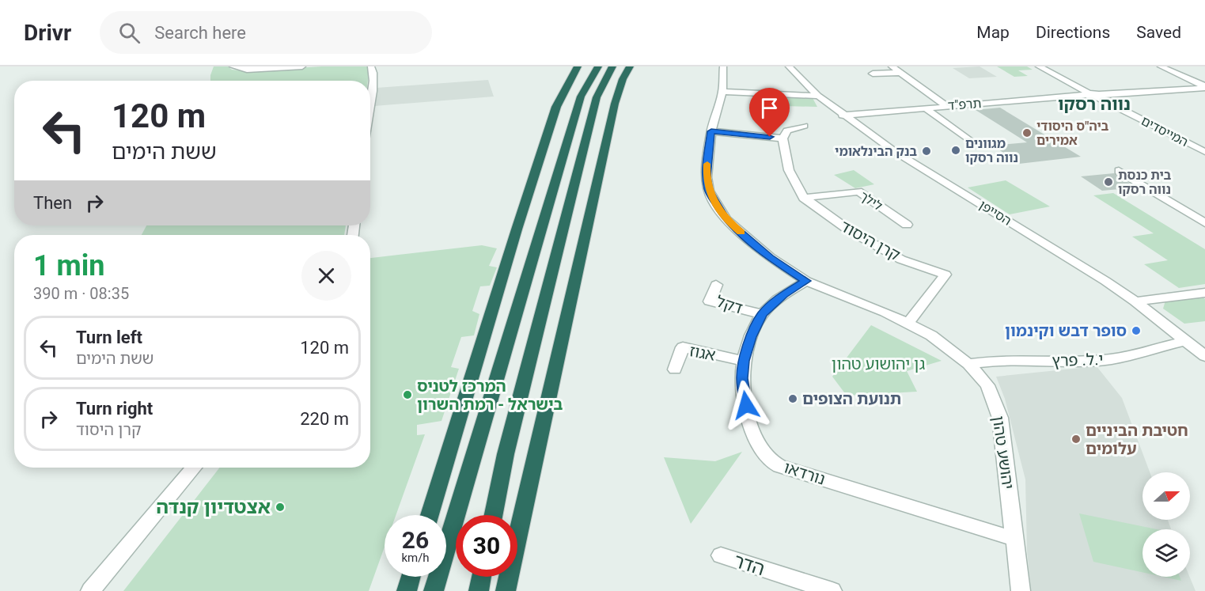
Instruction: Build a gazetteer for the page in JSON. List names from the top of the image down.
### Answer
{
  "streets": {
    "street": [
      "תרפ\"ד",
      "המייסדים",
      "לילך",
      "הסייפן",
      "קרן היסוד",
      "דקל",
      "אגוז",
      "י.ל. פרץ",
      "יהושע טהון",
      "נורדאו",
      "הדר"
    ]
  },
  "crossings": [
    ["תרפ\"ד", "הסייפן"],
    ["לילך", "קרן היסוד"],
    ["הסייפן", "י.ל. פרץ"],
    ["קרן היסוד", "יהושע טהון"],
    ["דקל", "נורדאו"],
    ["אגוז", "נורדאו"],
    ["י.ל. פרץ", "יהושע טהון"],
    ["יהושע טהון", "נורדאו"]
  ],
  "districts": ["נווה רסקו"],
  "parks": ["גן יהושוע טהון"],
  "places": [
    "ביה\"ס היסודי אמירים",
    "מגוונים נווה רסקו",
    "בנק הבינלאומי",
    "בית כנסת נווה רסקו",
    "סופר דבש וקינמון",
    "המרכז לטניס בישראל - רמת השרון",
    "תנועת הצופים",
    "חטיבת הביניים עלומים",
    "אצטדיון קנדה"
  ],
  "north": "right",
  "page": {
    "header": "Drivr",
    "search": "Search here",
    "nav": ["Map", "Directions", "Saved"],
    "turn": ["120 m", "ששת הימים"],
    "then": "Then",
    "heading": ["1 min", "390 m · 08:35"],
    "list": [
      {
        "name": "Turn left",
        "note": "ששת הימים",
        "value": "120 m"
      },
      {
        "name": "Turn right",
        "note": "קרן היסוד",
        "value": "220 m"
      }
    ],
    "speed": "26 km/h",
    "limit": "30"
  }
}
